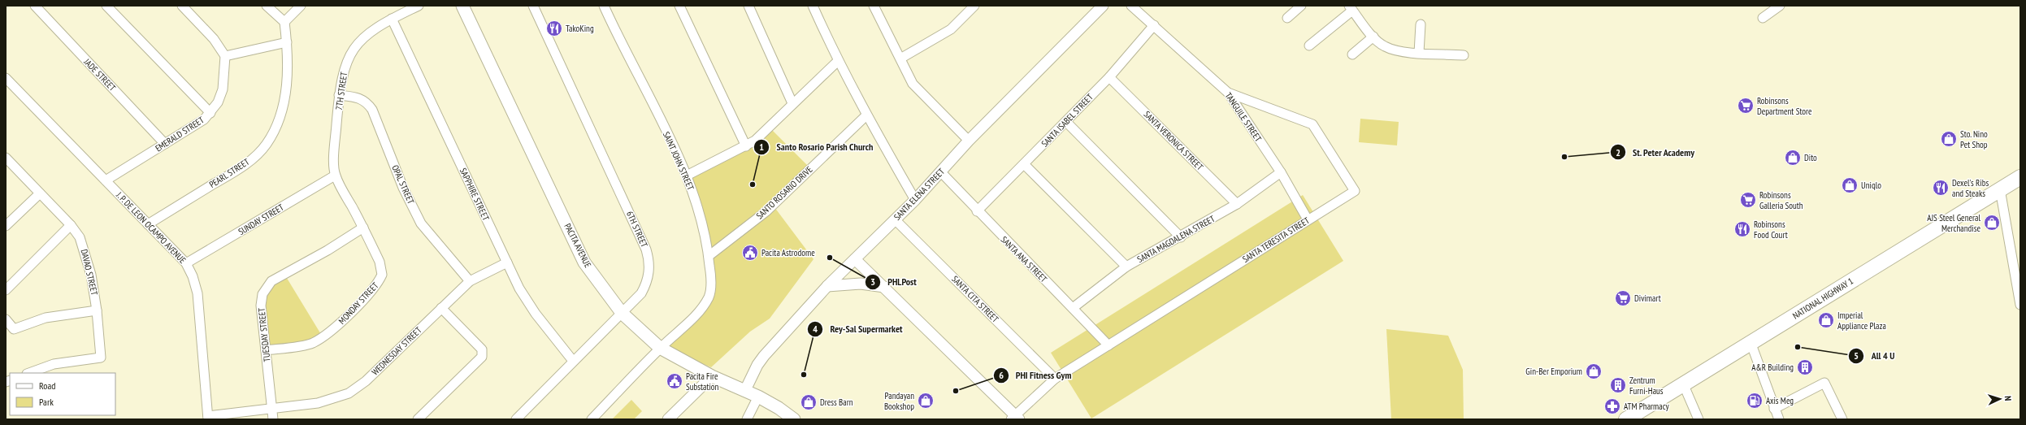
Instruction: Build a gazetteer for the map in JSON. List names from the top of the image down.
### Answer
{
  "streets": {
    "highway": ["NATIONAL HIGHWAY 1"],
    "main road": ["PACITA AVENUE"],
    "street": [
      "JADE STREET",
      "7TH STREET",
      "TANGUILE STREET",
      "SANTA ISABEL STREET",
      "EMERALD STREET",
      "SANTA VERONICA STREET",
      "SAINT JOHN STREET",
      "PEARL STREET",
      "OPAL STREET",
      "SANTO ROSARIO DRIVE",
      "SAPPHIRE STREET",
      "SANTA ELENA STREET",
      "SUNDAY STREET",
      "J. P. DE LEON OCAMPO AVENUE",
      "6TH STREET",
      "SANTA MAGDALENA STREET",
      "SANTA TERESITA STREET",
      "SANTA ANA STREET",
      "DAVAO STREET",
      "SANTA CITA STREET",
      "MONDAY STREET",
      "TUESDAY STREET",
      "WEDNESDAY STREET"
    ]
  },
  "crossings": [
    ["JADE STREET", "EMERALD STREET"],
    ["7TH STREET", "OPAL STREET"],
    ["7TH STREET", "SAPPHIRE STREET"],
    ["7TH STREET", "SUNDAY STREET"],
    ["7TH STREET", "MONDAY STREET"],
    ["TANGUILE STREET", "SANTA ISABEL STREET"],
    ["TANGUILE STREET", "SANTA MAGDALENA STREET"],
    ["TANGUILE STREET", "SANTA TERESITA STREET"],
    ["SANTA ISABEL STREET", "SANTA VERONICA STREET"],
    ["SANTA ISABEL STREET", "SANTA ANA STREET"],
    ["EMERALD STREET", "J. P. DE LEON OCAMPO AVENUE"],
    ["SANTA VERONICA STREET", "SANTA MAGDALENA STREET"],
    ["SAINT JOHN STREET", "SANTO ROSARIO DRIVE"],
    ["SAINT JOHN STREET", "PACITA AVENUE"],
    ["PEARL STREET", "J. P. DE LEON OCAMPO AVENUE"],
    ["OPAL STREET", "WEDNESDAY STREET"],
    ["SAPPHIRE STREET", "6TH STREET"],
    ["SAPPHIRE STREET", "WEDNESDAY STREET"],
    ["SANTA ELENA STREET", "PACITA AVENUE"],
    ["SANTA ELENA STREET", "SANTA ANA STREET"],
    ["SANTA ELENA STREET", "SANTA CITA STREET"],
    ["SUNDAY STREET", "J. P. DE LEON OCAMPO AVENUE"],
    ["SUNDAY STREET", "MONDAY STREET"],
    ["J. P. DE LEON OCAMPO AVENUE", "WEDNESDAY STREET"],
    ["6TH STREET", "PACITA AVENUE"],
    ["SANTA MAGDALENA STREET", "SANTA ANA STREET"],
    ["SANTA TERESITA STREET", "SANTA ANA STREET"],
    ["SANTA TERESITA STREET", "SANTA CITA STREET"],
    ["MONDAY STREET", "TUESDAY STREET"],
    ["TUESDAY STREET", "WEDNESDAY STREET"]
  ],
  "places": {
    "restaurant": ["TakoKing", "Dexel's Ribs and Steaks", "Robinsons Food Court"],
    "supermarket": ["Robinsons Department Store", "Robinsons Galleria South", "Divimart"],
    "shop": [
      "Sto. Nino Pet Shop",
      "Dito",
      "Uniqlo",
      "AJS Steel General Merchandise",
      "Imperial Appliance Plaza",
      "Gin-Ber Emporium",
      "Pandayan Bookshop",
      "Dress Barn"
    ],
    "other": [
      "St. Peter Academy",
      "Santo Rosario Parish Church",
      "PHLPost",
      "All 4 U",
      "Rey-Sal Supermarket",
      "PHI Fitness Gym"
    ],
    "public building": ["Pacita Astrodome", "Pacita Fire Substation"],
    "building": ["A&R Building", "Zentrum Furni-Haus"],
    "fuel station": ["Axis Meg"],
    "pharmacy": ["ATM Pharmacy"]
  },
  "legend": ["Road", "Park"],
  "north": "right"
}
